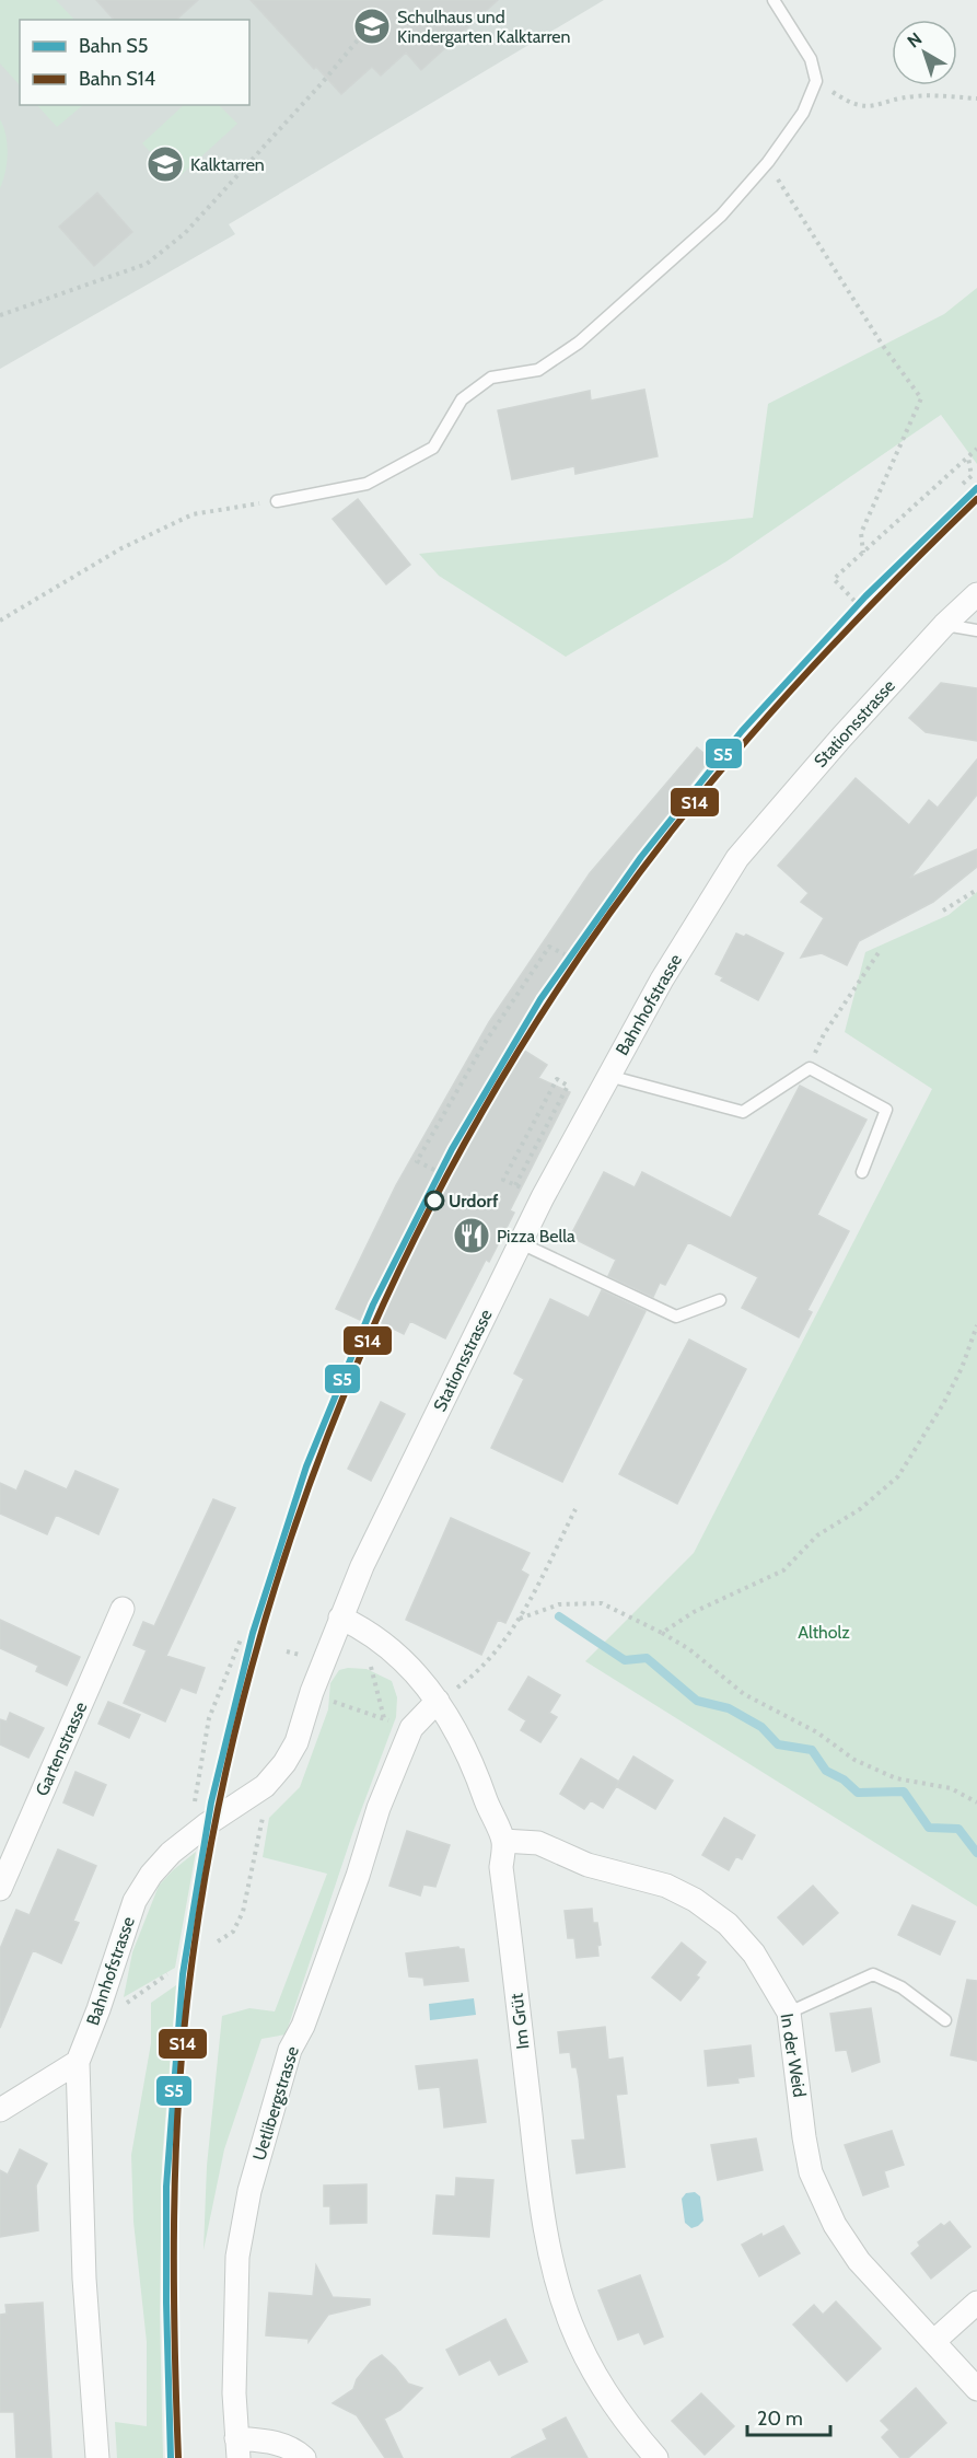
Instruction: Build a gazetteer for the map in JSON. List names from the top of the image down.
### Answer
{
  "streets": {
    "street": [
      "Stationsstrasse",
      "Bahnhofstrasse",
      "Gartenstrasse",
      "Im Grüt",
      "In der Weid",
      "Uetlibergstrasse"
    ]
  },
  "crossings": [
    ["Stationsstrasse", "Bahnhofstrasse"],
    ["Bahnhofstrasse", "Im Grüt"],
    ["Im Grüt", "In der Weid"],
    ["Im Grüt", "Uetlibergstrasse"]
  ],
  "parks": ["Altholz"],
  "places": {
    "school or university": ["Schulhaus und Kindergarten Kalktarren", "Kalktarren"],
    "other": ["Urdorf"],
    "restaurant": ["Pizza Bella"]
  },
  "lines": ["rail line S5", "rail line S14"],
  "legend": ["Bahn S5", "Bahn S14"],
  "scale_bar": "20 m",
  "north": "top left"
}
